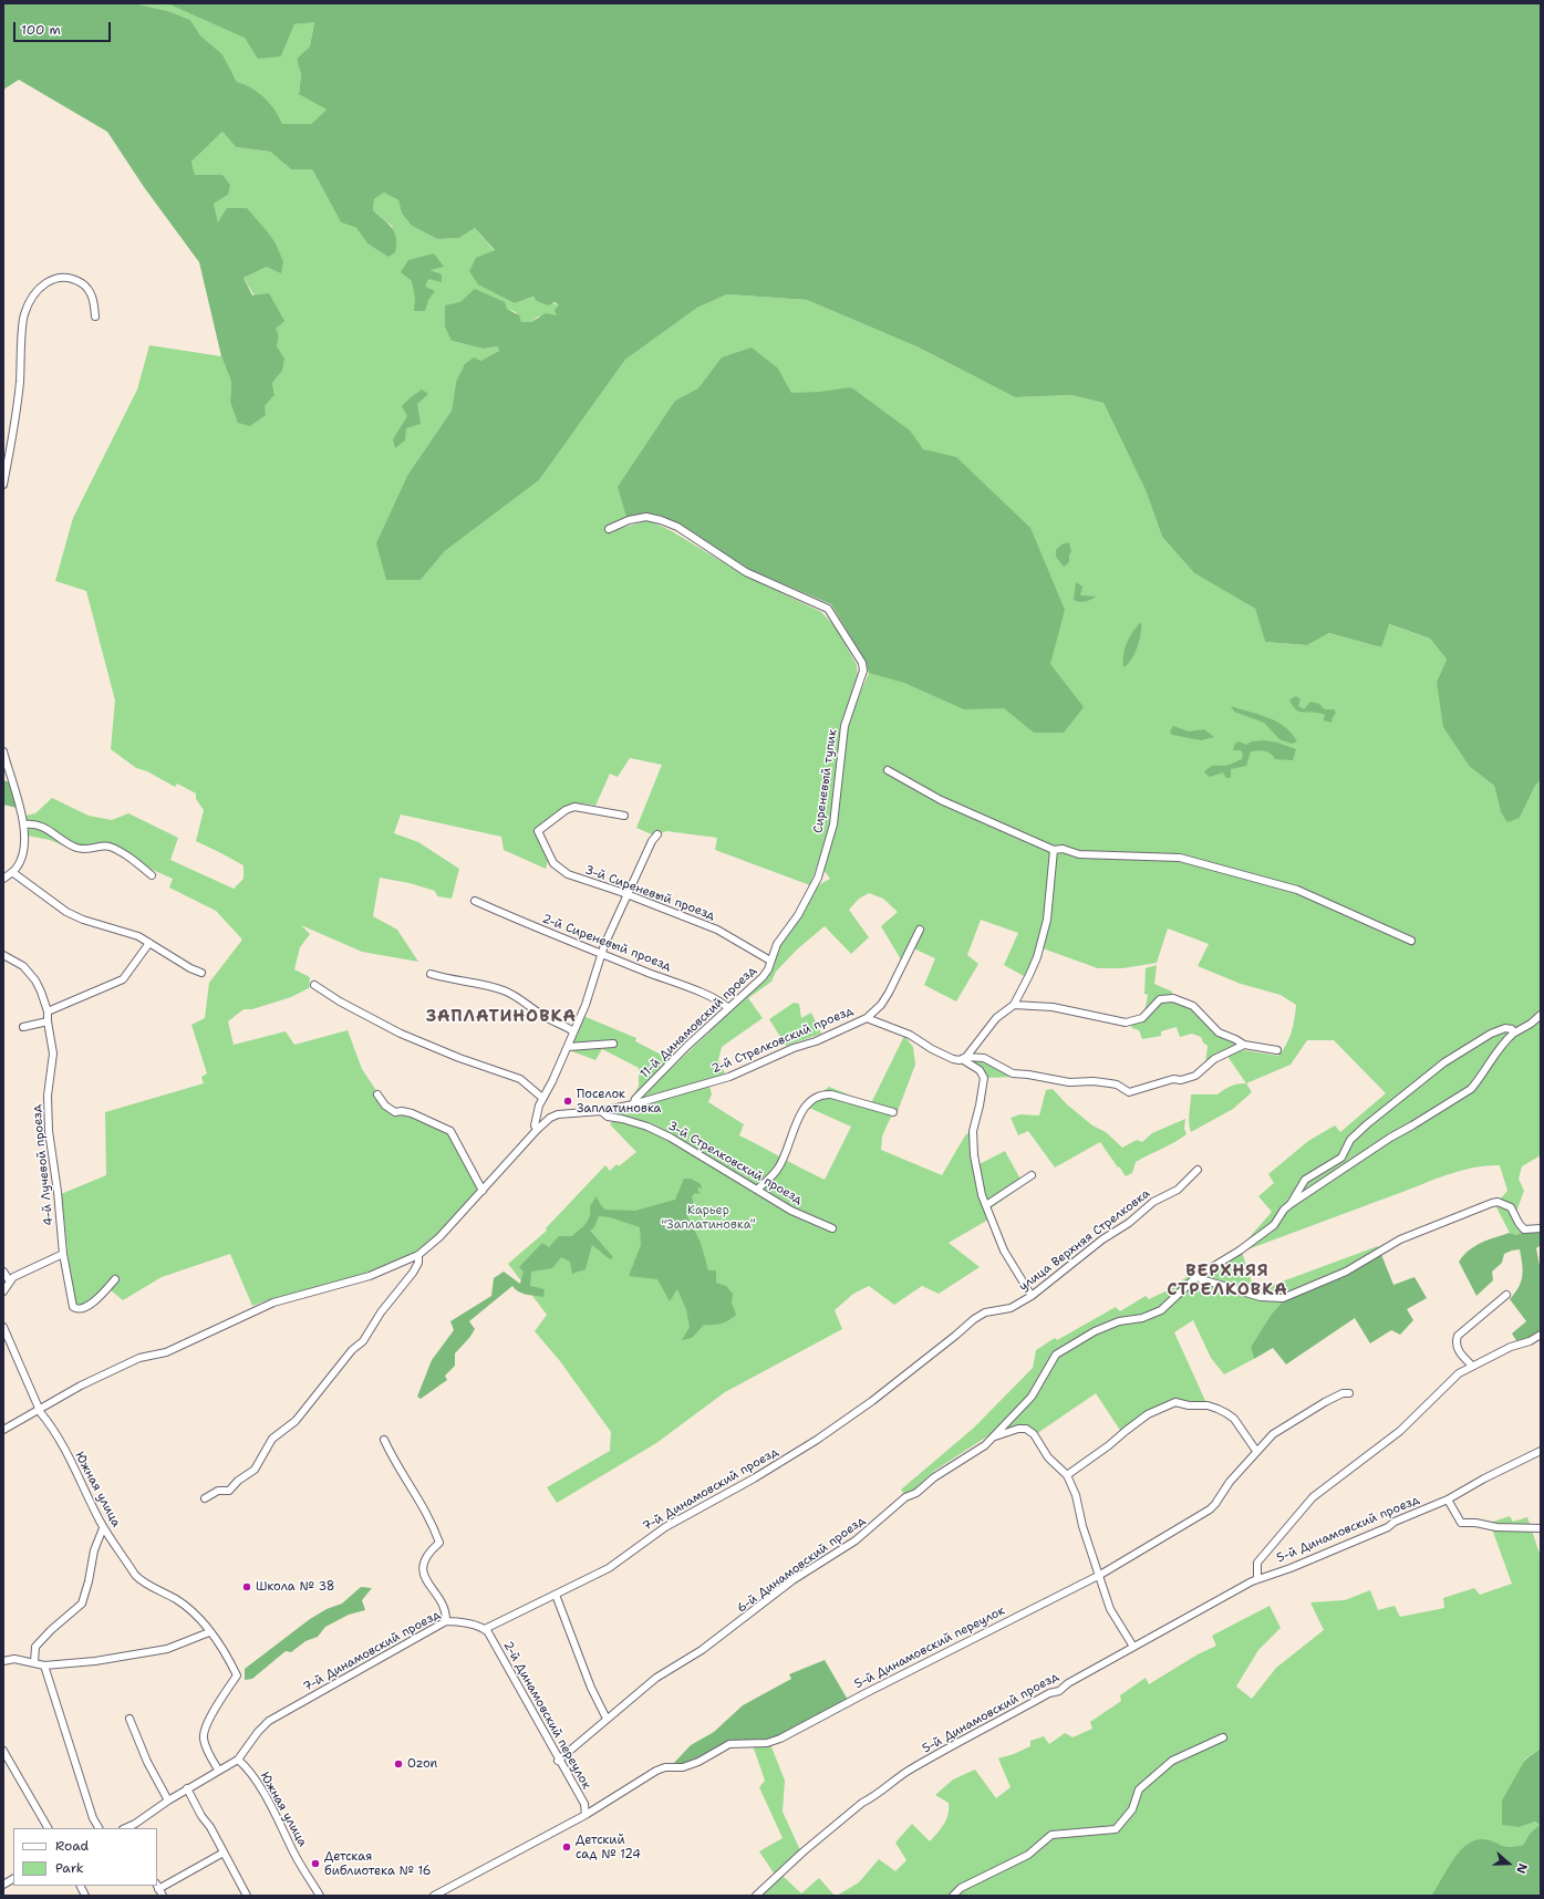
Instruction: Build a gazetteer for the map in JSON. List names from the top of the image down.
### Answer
{
  "streets": {
    "street": [
      "Сиреневый тупик",
      "3-й Сиреневый проезд",
      "2-й Сиреневый проезд",
      "11-й Динамовский проезд",
      "2-й Стрелковский проезд",
      "3-й Стрелковский проезд",
      "4-й Лучевой проезд",
      "улица Верхняя Стрелковка",
      "Южная улица",
      "7-й Динамовский проезд",
      "5-й Динамовский проезд",
      "6-й Динамовский проезд",
      "5-й Динамовский переулок",
      "2-й Динамовский переулок"
    ]
  },
  "crossings": [
    ["Сиреневый тупик", "11-й Динамовский проезд"],
    ["3-й Сиреневый проезд", "11-й Динамовский проезд"],
    ["2-й Сиреневый проезд", "11-й Динамовский проезд"],
    ["11-й Динамовский проезд", "2-й Стрелковский проезд"],
    ["улица Верхняя Стрелковка", "7-й Динамовский проезд"],
    ["Южная улица", "7-й Динамовский проезд"],
    ["7-й Динамовский проезд", "2-й Динамовский переулок"],
    ["5-й Динамовский проезд", "6-й Динамовский проезд"],
    ["6-й Динамовский проезд", "5-й Динамовский переулок"],
    ["6-й Динамовский проезд", "2-й Динамовский переулок"],
    ["5-й Динамовский переулок", "2-й Динамовский переулок"]
  ],
  "districts": ["ЗАПЛАТИНОВКА", "ВЕРХНЯЯ СТРЕЛКОВКА"],
  "parks": ["Карьер \"Заплатиновка\""],
  "places": [
    "Поселок Заплатиновка",
    "Школа № 38",
    "Ozon",
    "Детский сад № 124",
    "Детская библиотека № 16"
  ],
  "legend": ["Road", "Park"],
  "scale_bar": "100 m",
  "north": "right"
}
